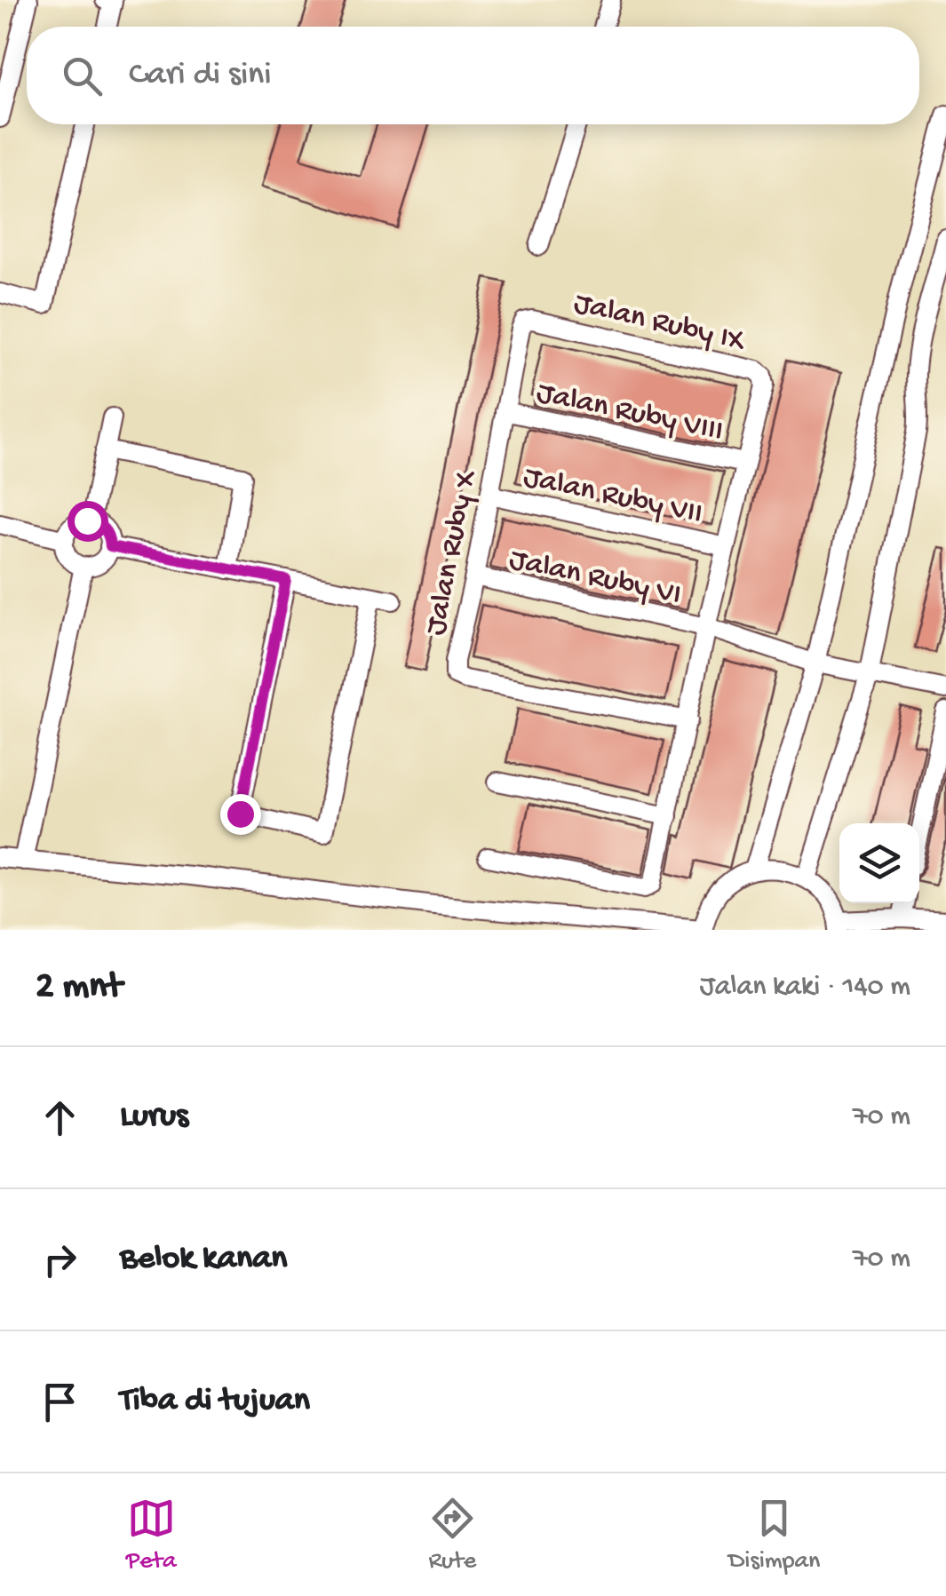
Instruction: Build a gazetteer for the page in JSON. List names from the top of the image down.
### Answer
{
  "streets": {
    "street": [
      "Jalan Ruby IX",
      "Jalan Ruby VIII",
      "Jalan Ruby VII",
      "Jalan Ruby X",
      "Jalan Ruby VI"
    ]
  },
  "crossings": [
    ["Jalan Ruby IX", "Jalan Ruby VIII"],
    ["Jalan Ruby IX", "Jalan Ruby X"],
    ["Jalan Ruby VIII", "Jalan Ruby X"],
    ["Jalan Ruby VII", "Jalan Ruby X"],
    ["Jalan Ruby X", "Jalan Ruby VI"]
  ],
  "page": {
    "search": "Cari di sini",
    "heading": ["2 mnt", "Jalan kaki · 140 m"],
    "list": [
      ["Lurus", "70 m"],
      ["Belok kanan", "70 m"],
      "Tiba di tujuan"
    ],
    "nav": ["Peta", "Rute", "Disimpan"]
  }
}
